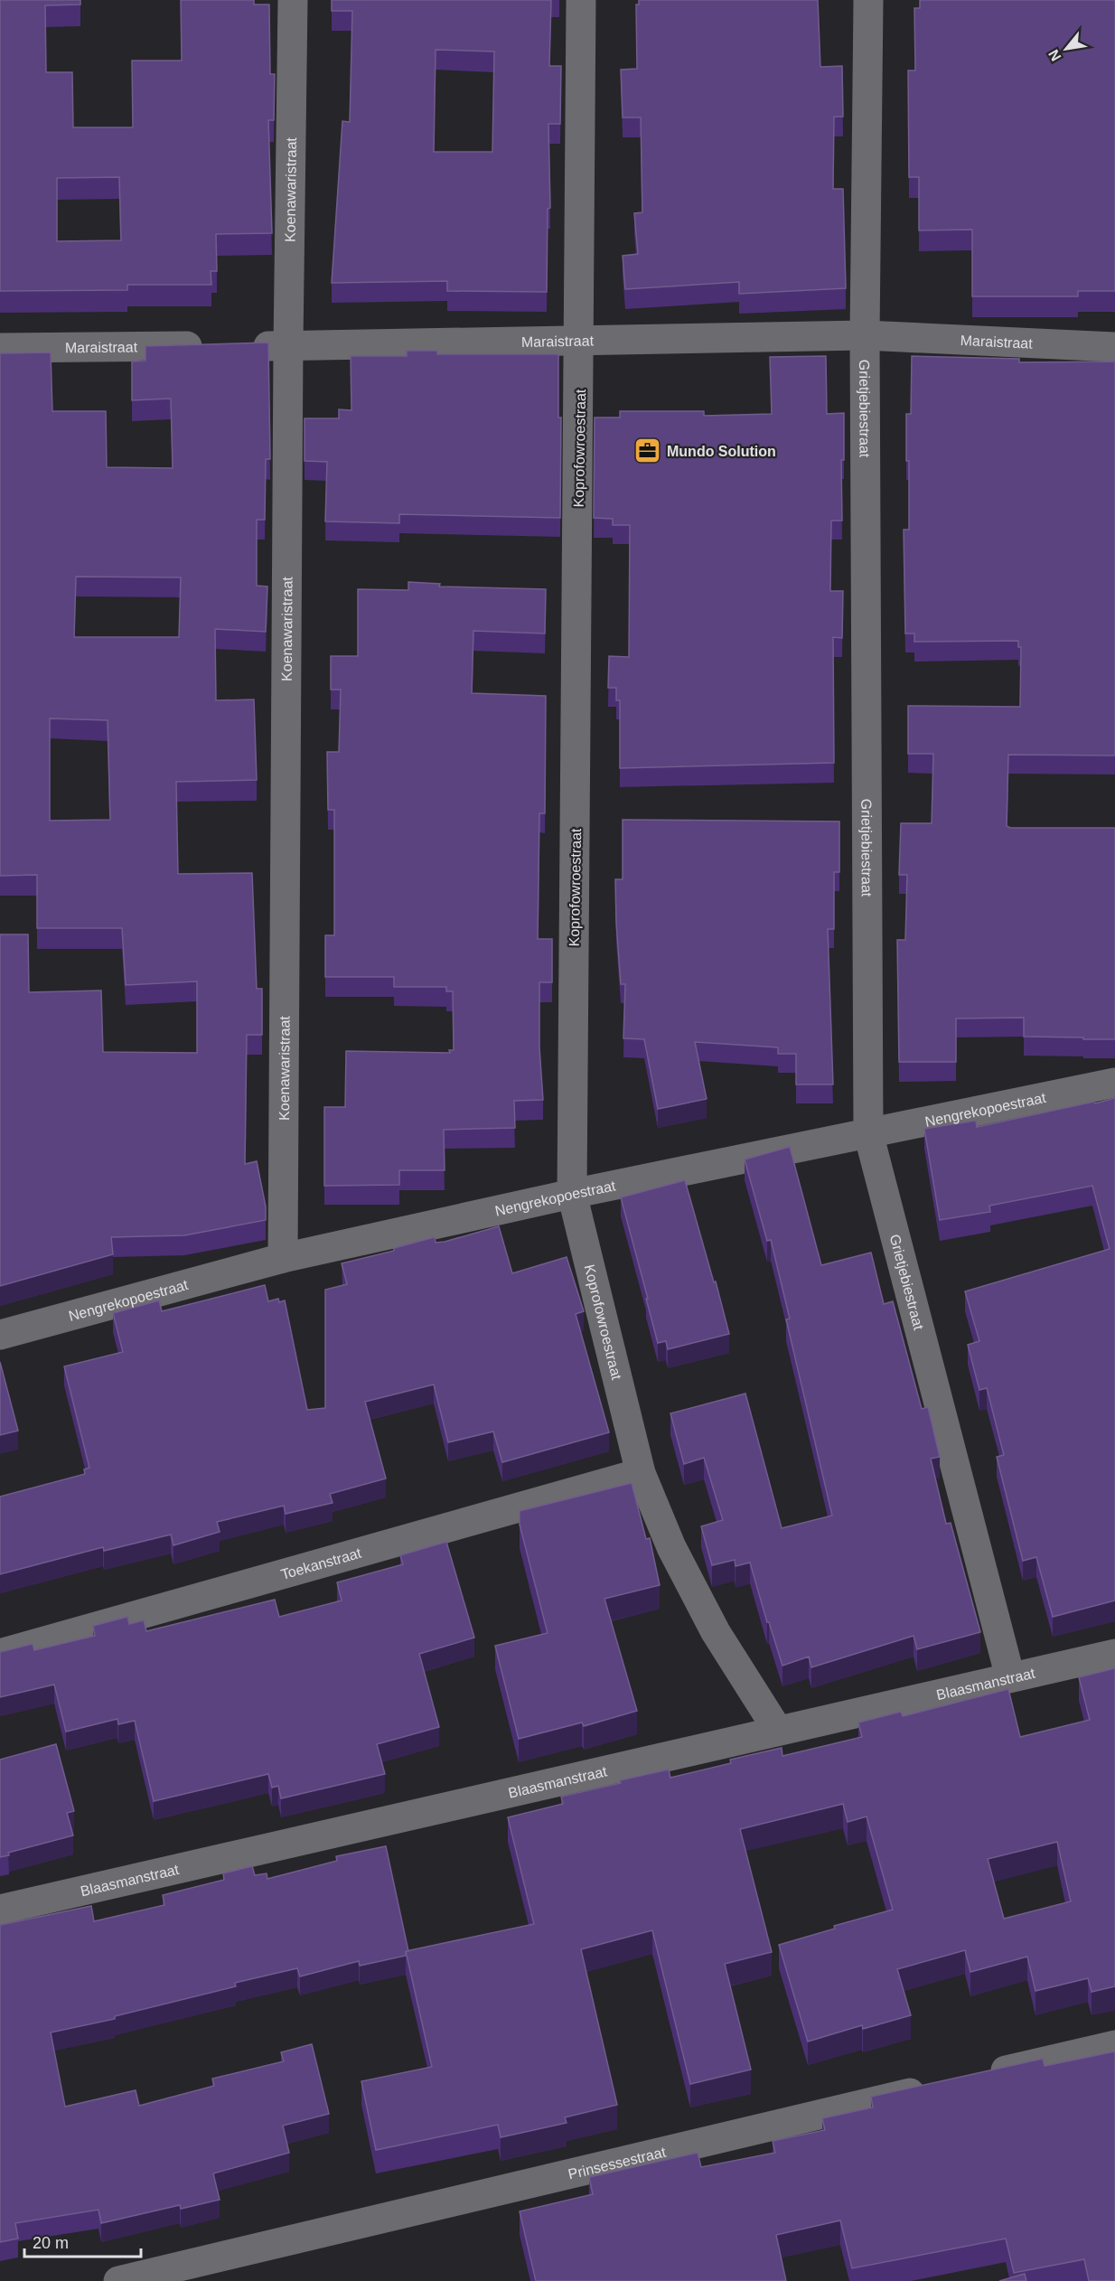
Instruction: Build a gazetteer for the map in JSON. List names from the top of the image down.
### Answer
{
  "streets": {
    "street": [
      "Koenawaristraat",
      "Maraistraat",
      "Grietjebiestraat",
      "Koprofowroestraat",
      "Nengrekopoestraat",
      "Toekanstraat",
      "Blaasmanstraat",
      "Prinsessestraat"
    ]
  },
  "crossings": [
    ["Koenawaristraat", "Maraistraat"],
    ["Koenawaristraat", "Nengrekopoestraat"],
    ["Maraistraat", "Grietjebiestraat"],
    ["Maraistraat", "Koprofowroestraat"],
    ["Grietjebiestraat", "Nengrekopoestraat"],
    ["Grietjebiestraat", "Blaasmanstraat"],
    ["Koprofowroestraat", "Nengrekopoestraat"],
    ["Koprofowroestraat", "Toekanstraat"],
    ["Koprofowroestraat", "Blaasmanstraat"]
  ],
  "places": {
    "office": ["Mundo Solution"]
  },
  "scale_bar": "20 m",
  "north": "bottom left"
}
